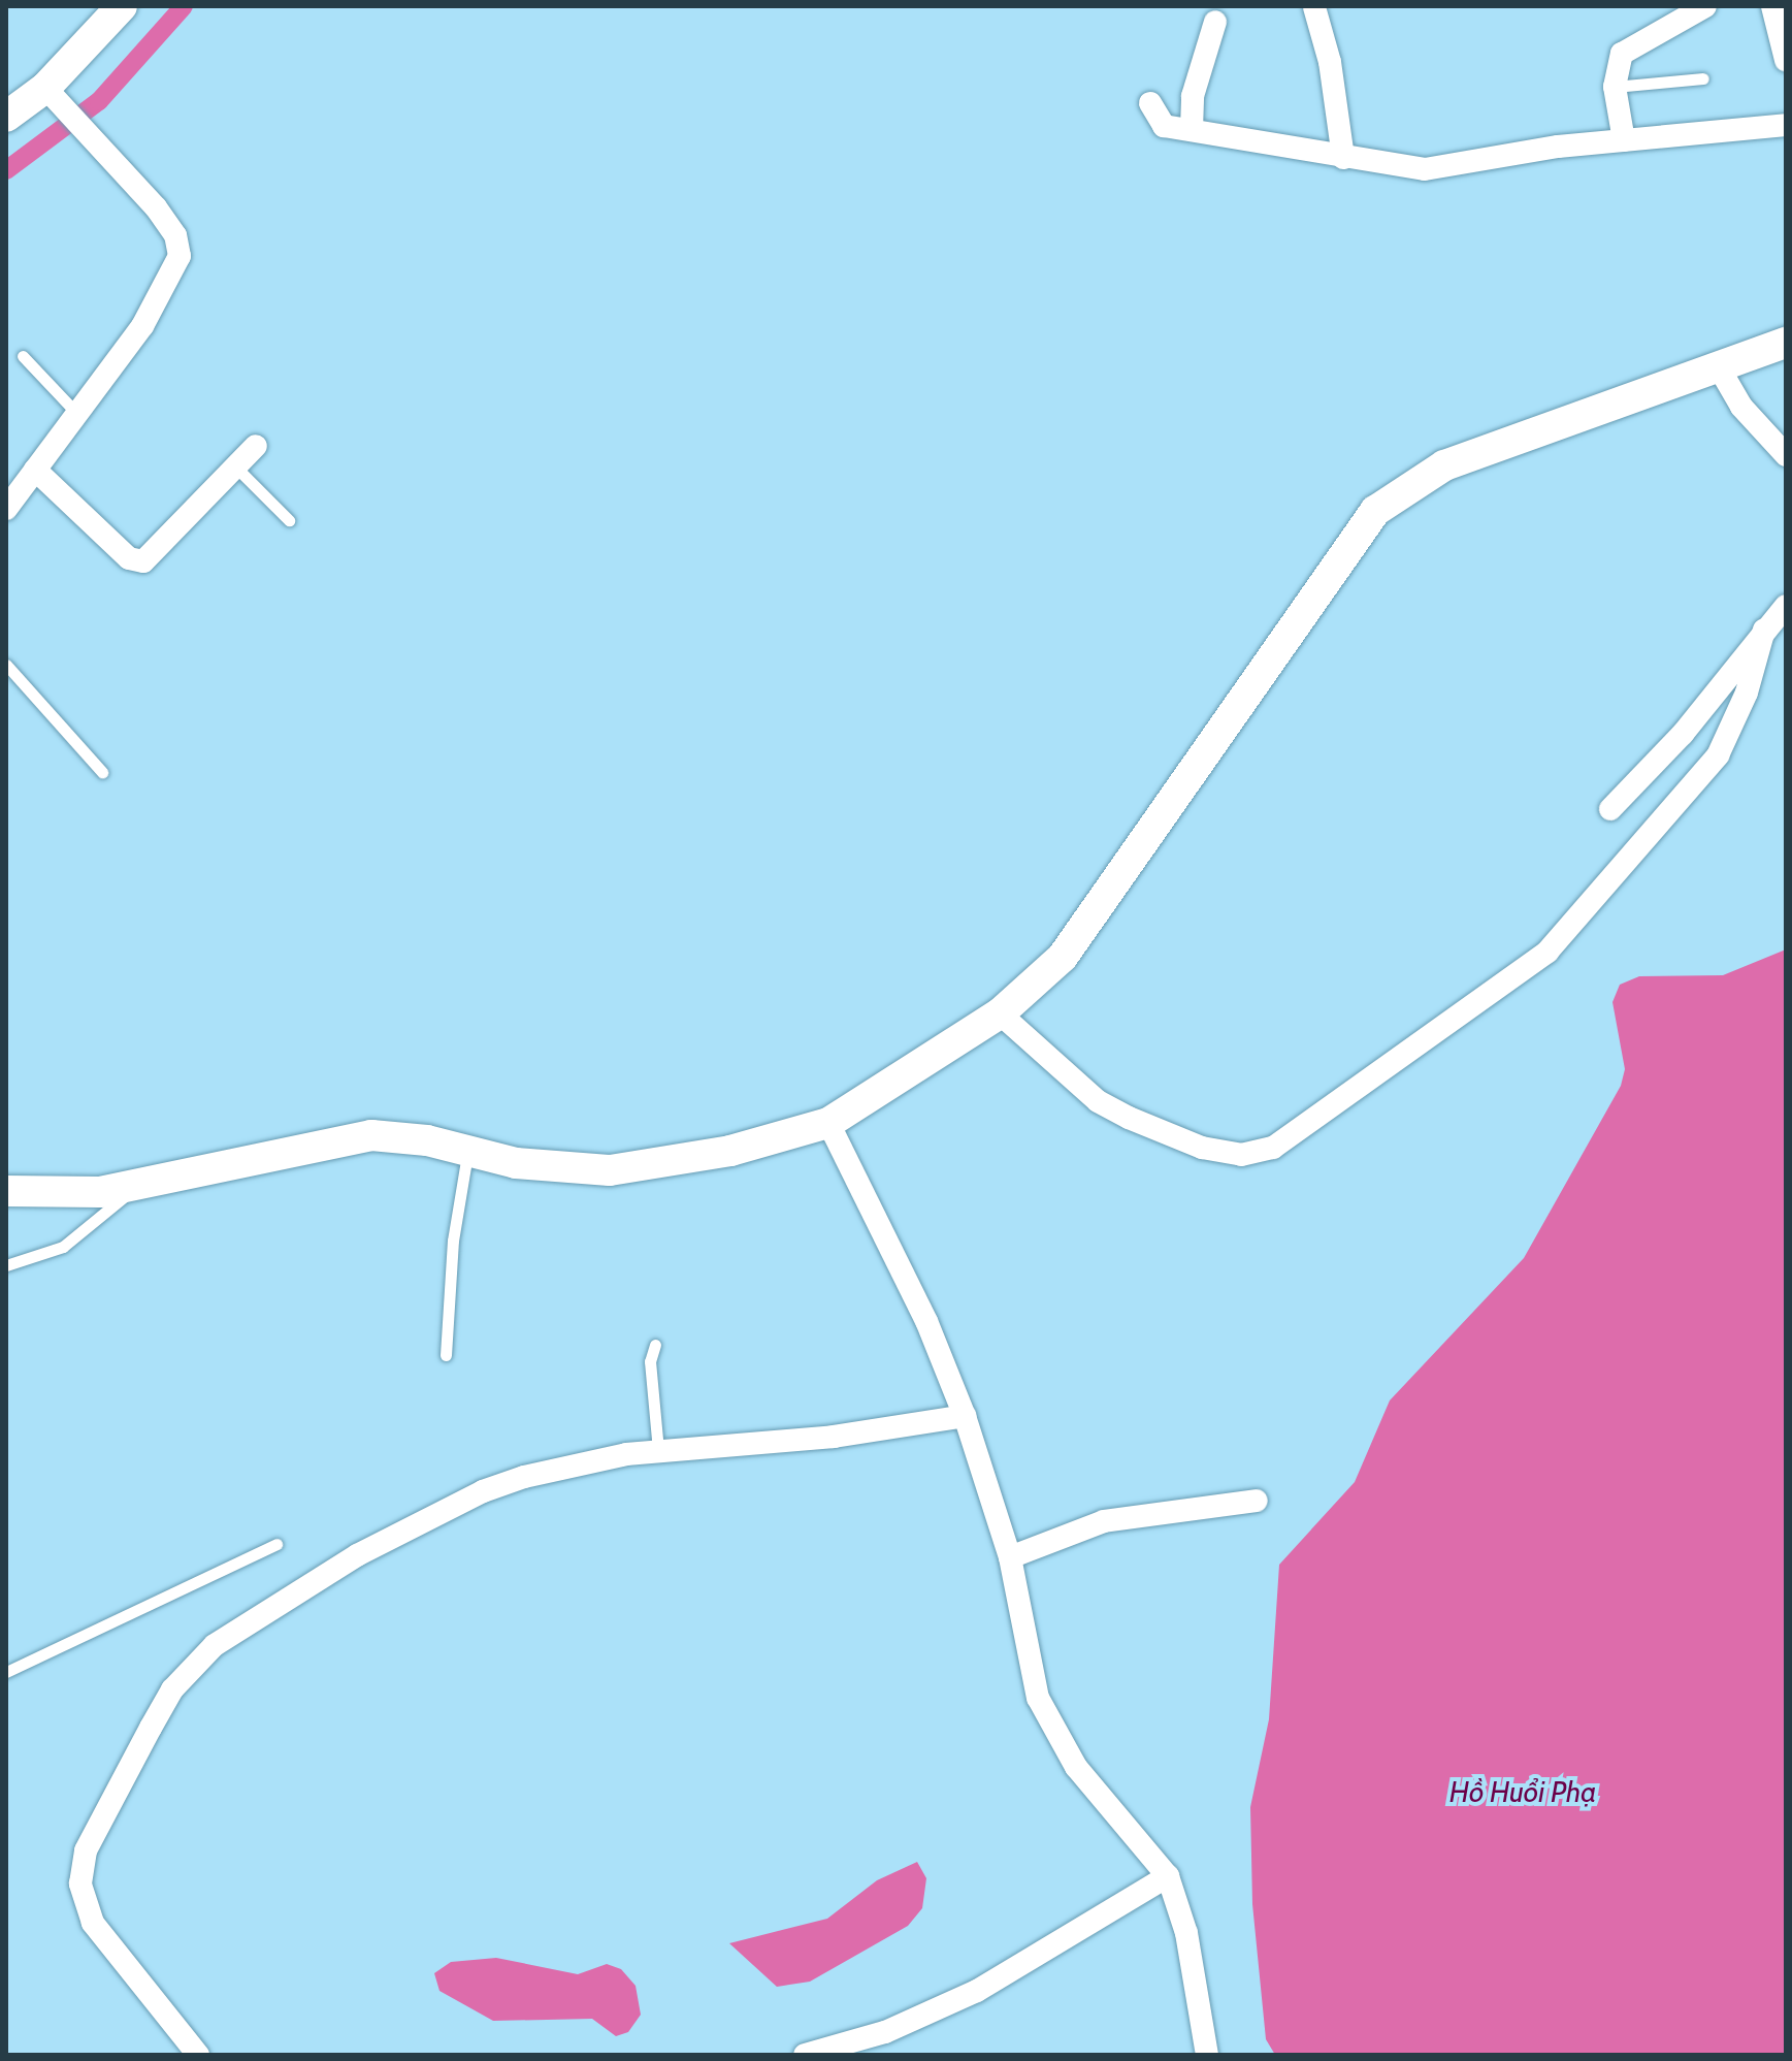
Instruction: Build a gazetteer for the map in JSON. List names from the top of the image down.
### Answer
{
  "water": ["Hồ Huổi Phạ"]
}
